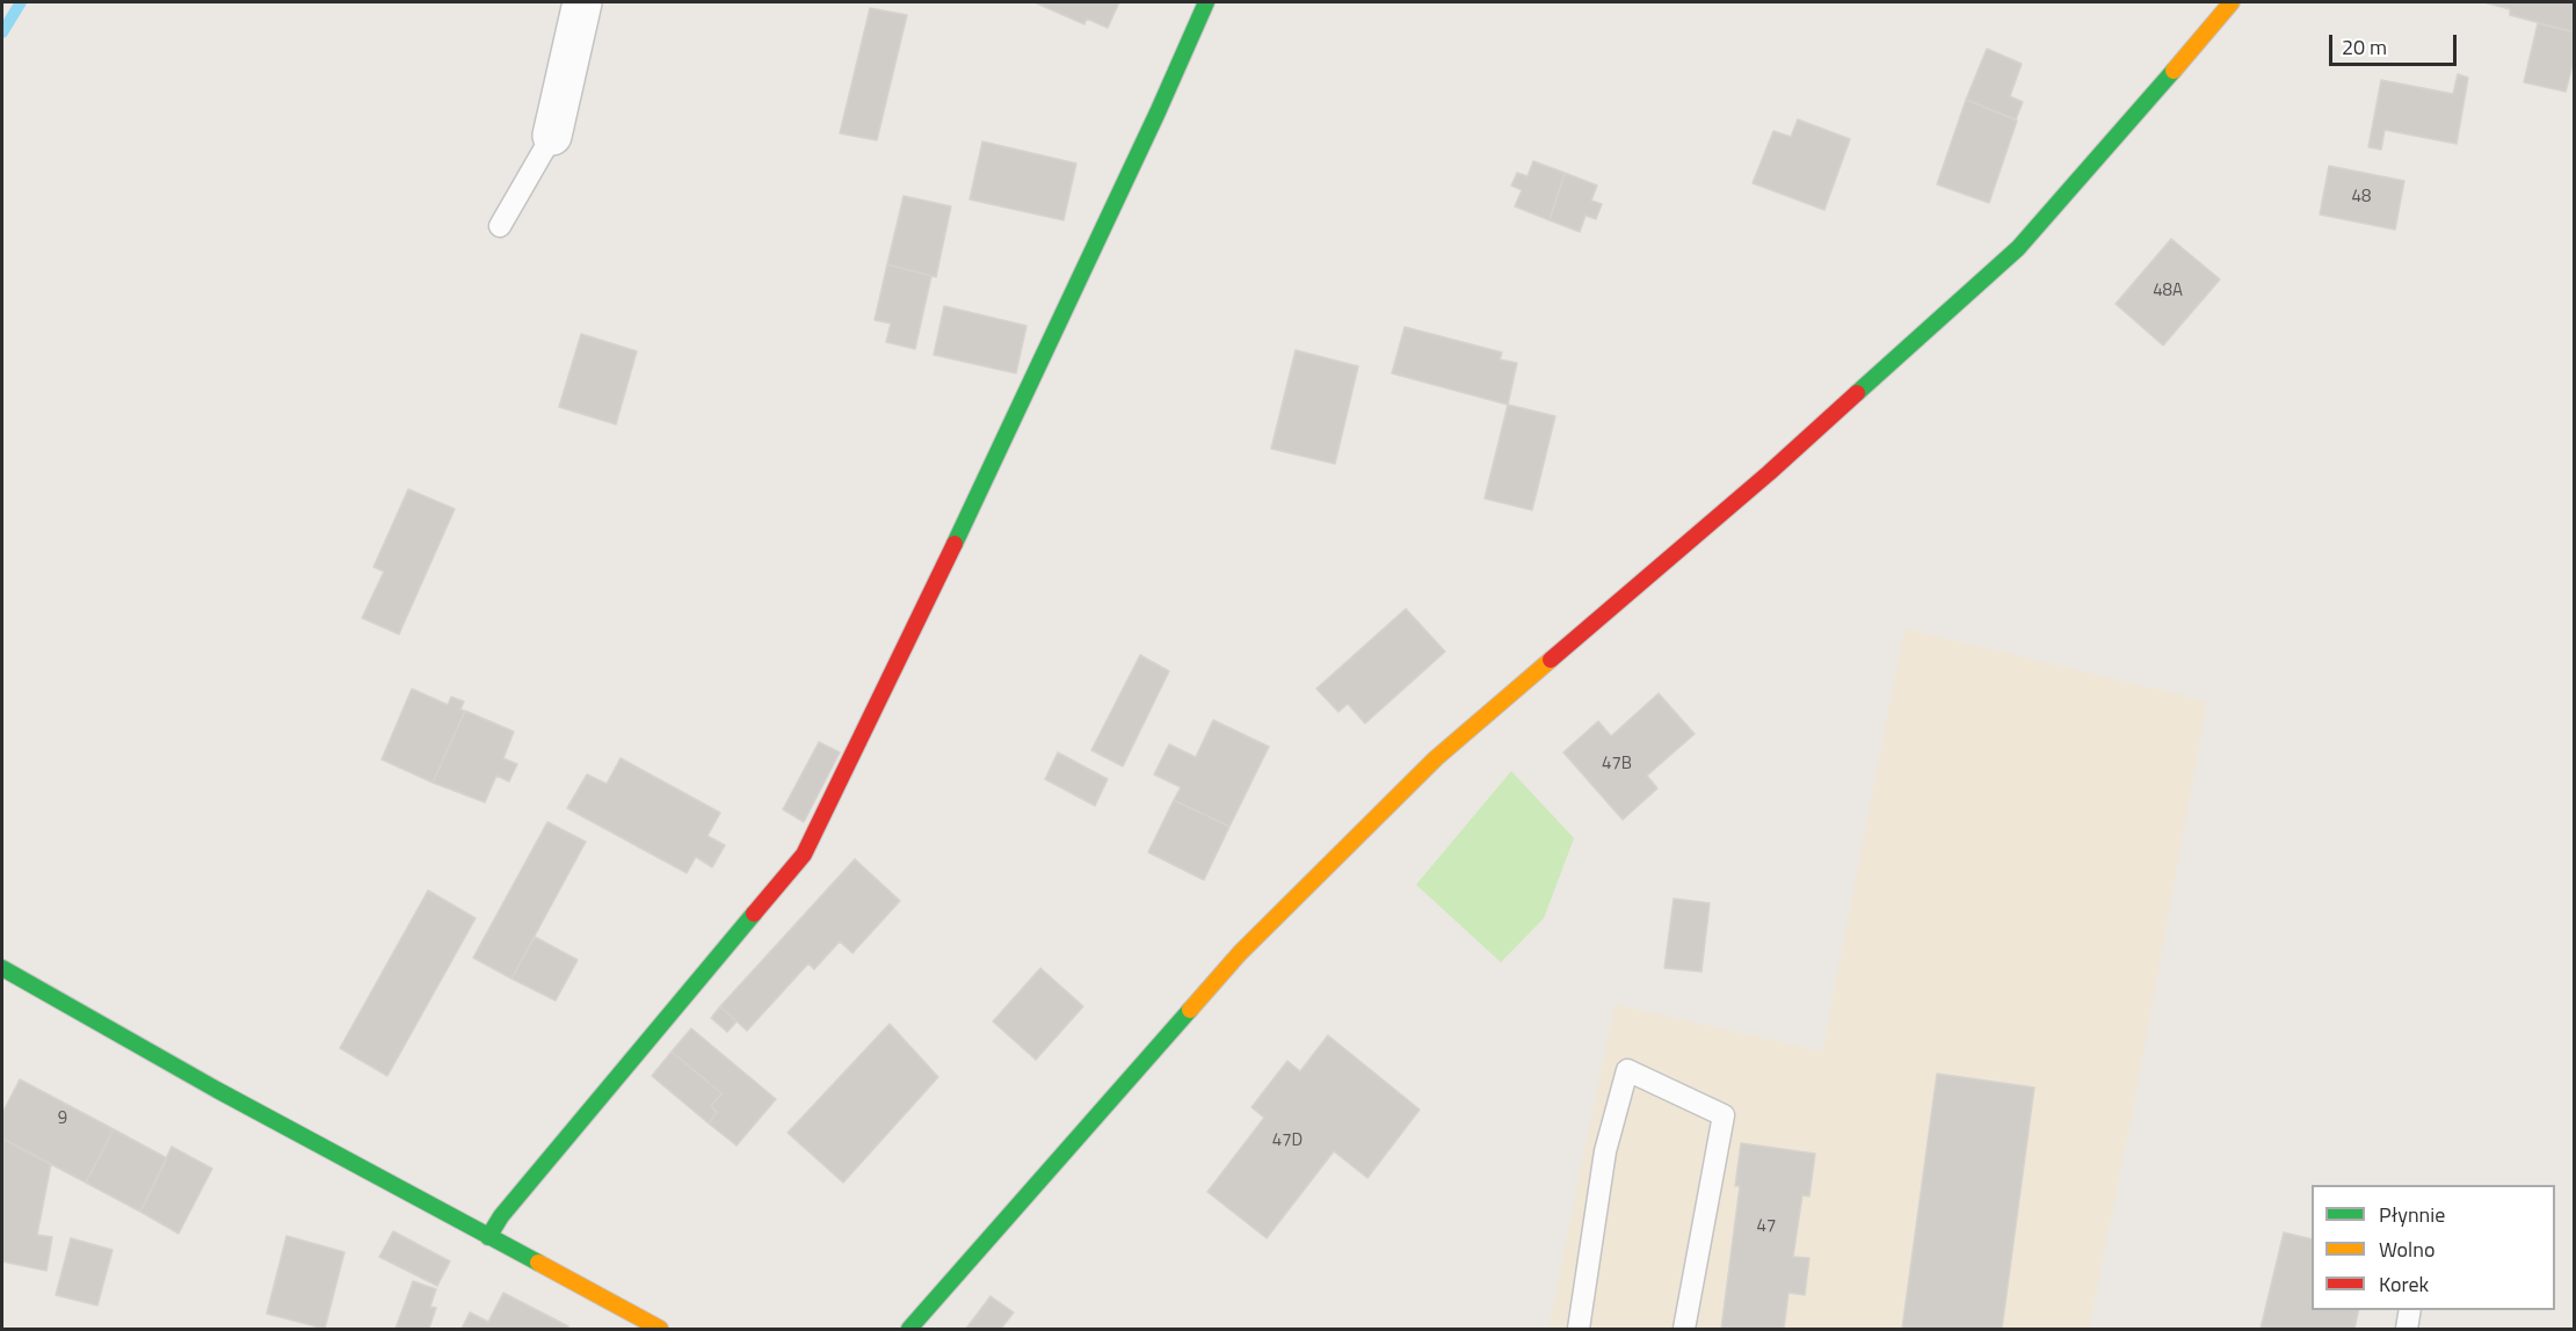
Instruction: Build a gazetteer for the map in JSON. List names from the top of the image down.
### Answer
{
  "house_numbers": [
    "48",
    "48A",
    "47B",
    "9",
    "47D",
    "47"
  ],
  "legend": ["Płynnie", "Wolno", "Korek"],
  "scale_bar": "20 m"
}
